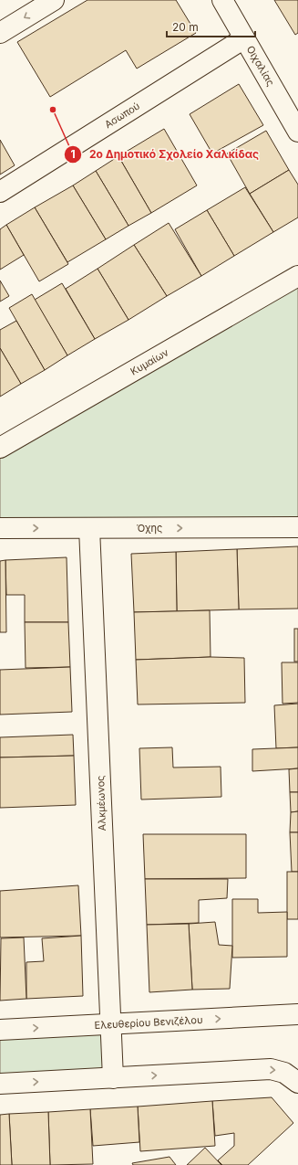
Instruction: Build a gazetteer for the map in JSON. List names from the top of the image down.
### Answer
{
  "streets": {
    "street": [
      "Οιχαλίας",
      "Ασωπού",
      "Κυμαίων",
      "Όχης",
      "Αλκμέωνος",
      "Ελευθερίου Βενιζέλου"
    ]
  },
  "crossings": [
    ["Οιχαλίας", "Ασωπού"],
    ["Όχης", "Αλκμέωνος"],
    ["Αλκμέωνος", "Ελευθερίου Βενιζέλου"]
  ],
  "one_way": ["Όχης"],
  "places": ["2ο Δημοτικό Σχολείο Χαλκίδας"],
  "scale_bar": "20 m"
}
